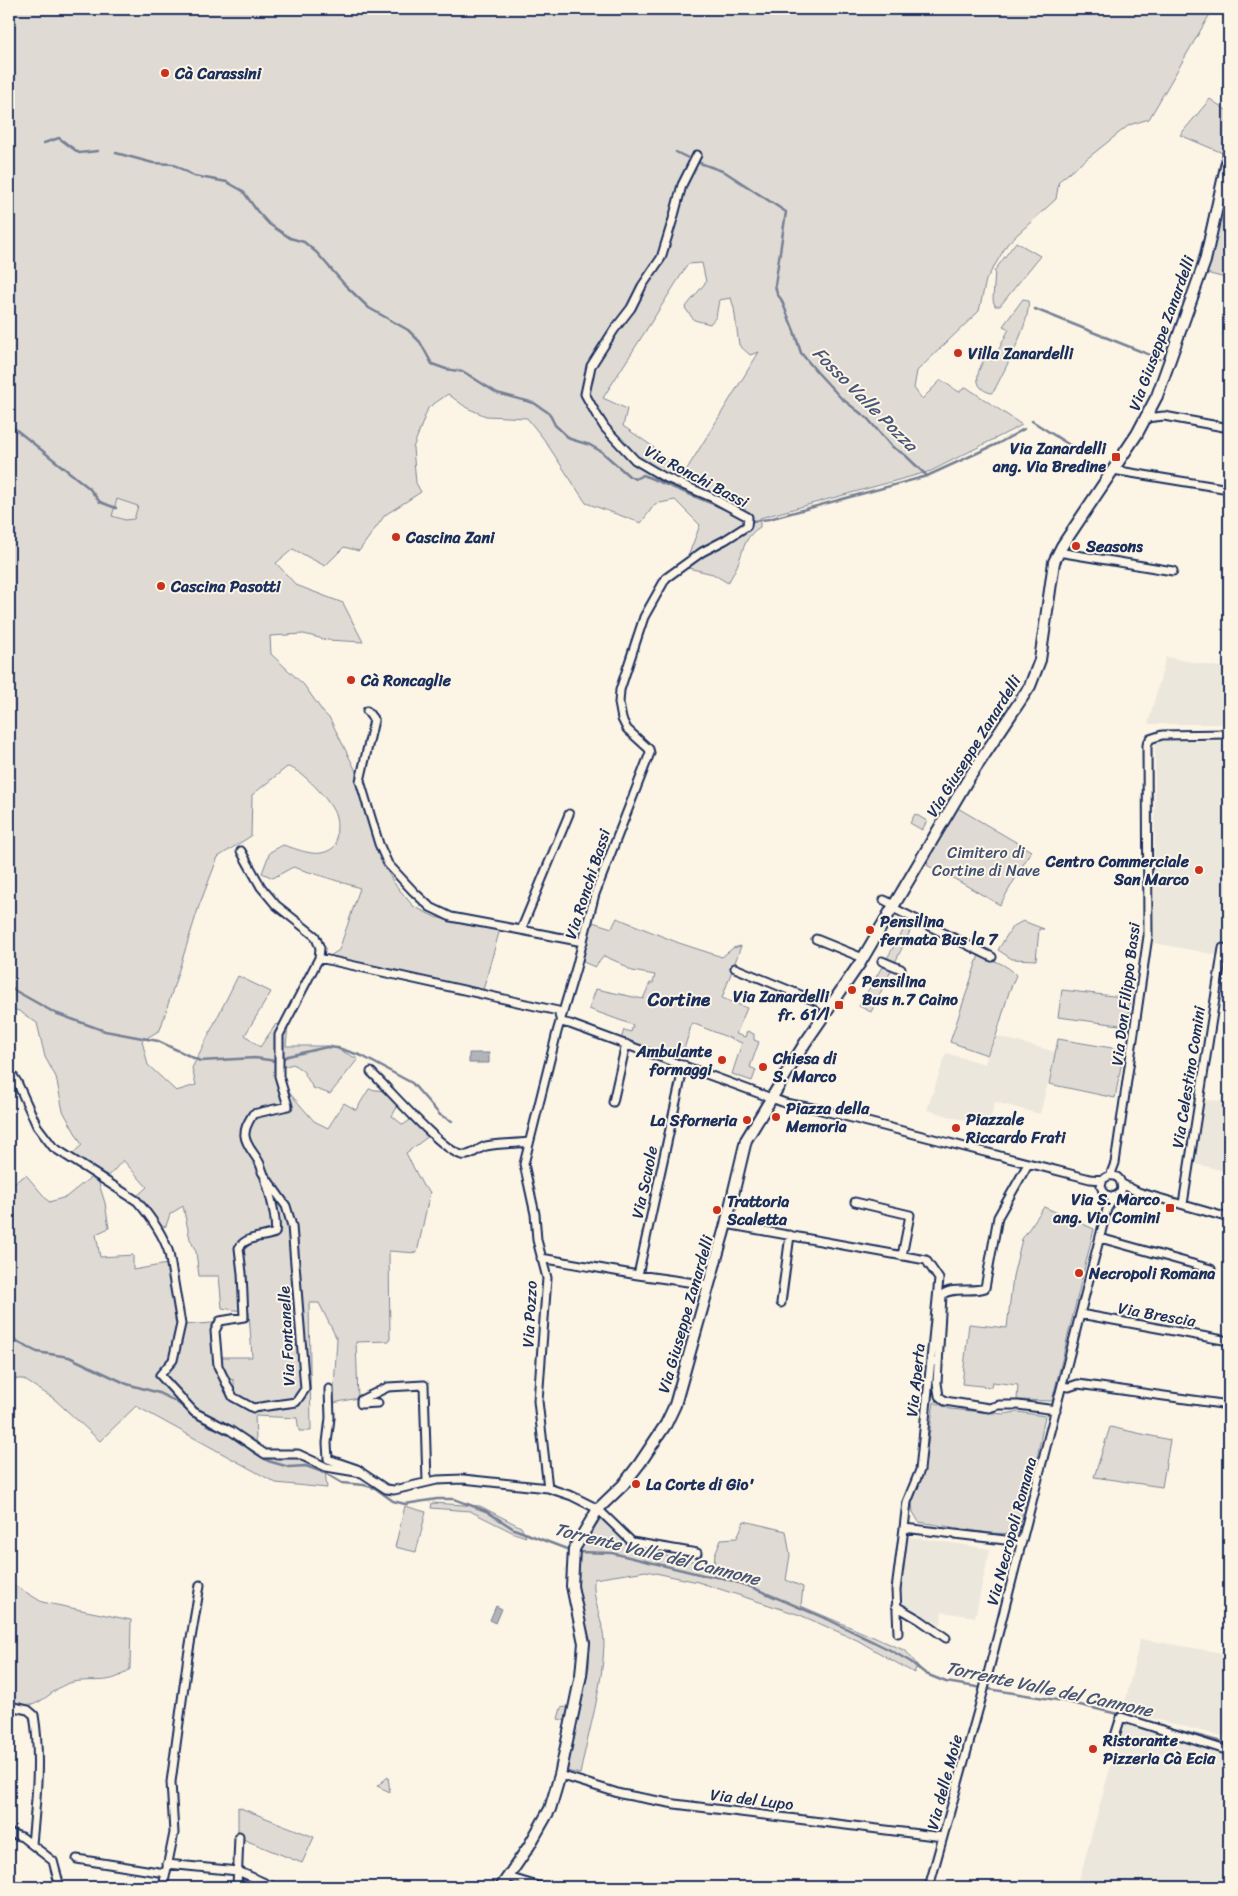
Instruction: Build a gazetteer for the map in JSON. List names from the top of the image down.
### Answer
{
  "streets": {
    "street": [
      "Via Giuseppe Zanardelli",
      "Via Ronchi Bassi",
      "Via Don Filippo Bassi",
      "Via Celestino Comini",
      "Via Scuole",
      "Via Pozzo",
      "Via Brescia",
      "Via Fontanelle",
      "Via Aperta",
      "Via Necropoli Romana",
      "Via delle Moie",
      "Via del Lupo"
    ]
  },
  "crossings": [
    ["Via Giuseppe Zanardelli", "Via Aperta"],
    ["Via Giuseppe Zanardelli", "Via del Lupo"],
    ["Via Ronchi Bassi", "Via Pozzo"],
    ["Via Don Filippo Bassi", "Via Necropoli Romana"],
    ["Via Brescia", "Via Necropoli Romana"],
    ["Via Aperta", "Via Necropoli Romana"],
    ["Via Necropoli Romana", "Via delle Moie"],
    ["Via delle Moie", "Via del Lupo"]
  ],
  "districts": ["Cortine"],
  "water": ["Fosso Valle Pozza", "Torrente Valle del Cannone"],
  "parks": ["Cimitero di Cortine di Nave"],
  "places": {
    "other": [
      "Cà Carassini",
      "Villa Zanardelli",
      "Cascina Zani",
      "Seasons",
      "Cascina Pasotti",
      "Cà Roncaglie",
      "Centro Commerciale San Marco",
      "Pensilina fermata Bus la 7",
      "Pensilina Bus n.7 Caino",
      "Ambulante formaggi",
      "Chiesa di S. Marco",
      "Piazza della Memoria",
      "La Sforneria",
      "Piazzale Riccardo Frati",
      "Trattoria Scaletta",
      "Necropoli Romana",
      "La Corte di Gio'",
      "Ristorante Pizzeria Cà Ecia"
    ],
    "transit": ["Via Zanardelli ang. Via Bredine", "Via Zanardelli fr. 61/l", "Via S. Marco ang. Via Comini"]
  }
}
